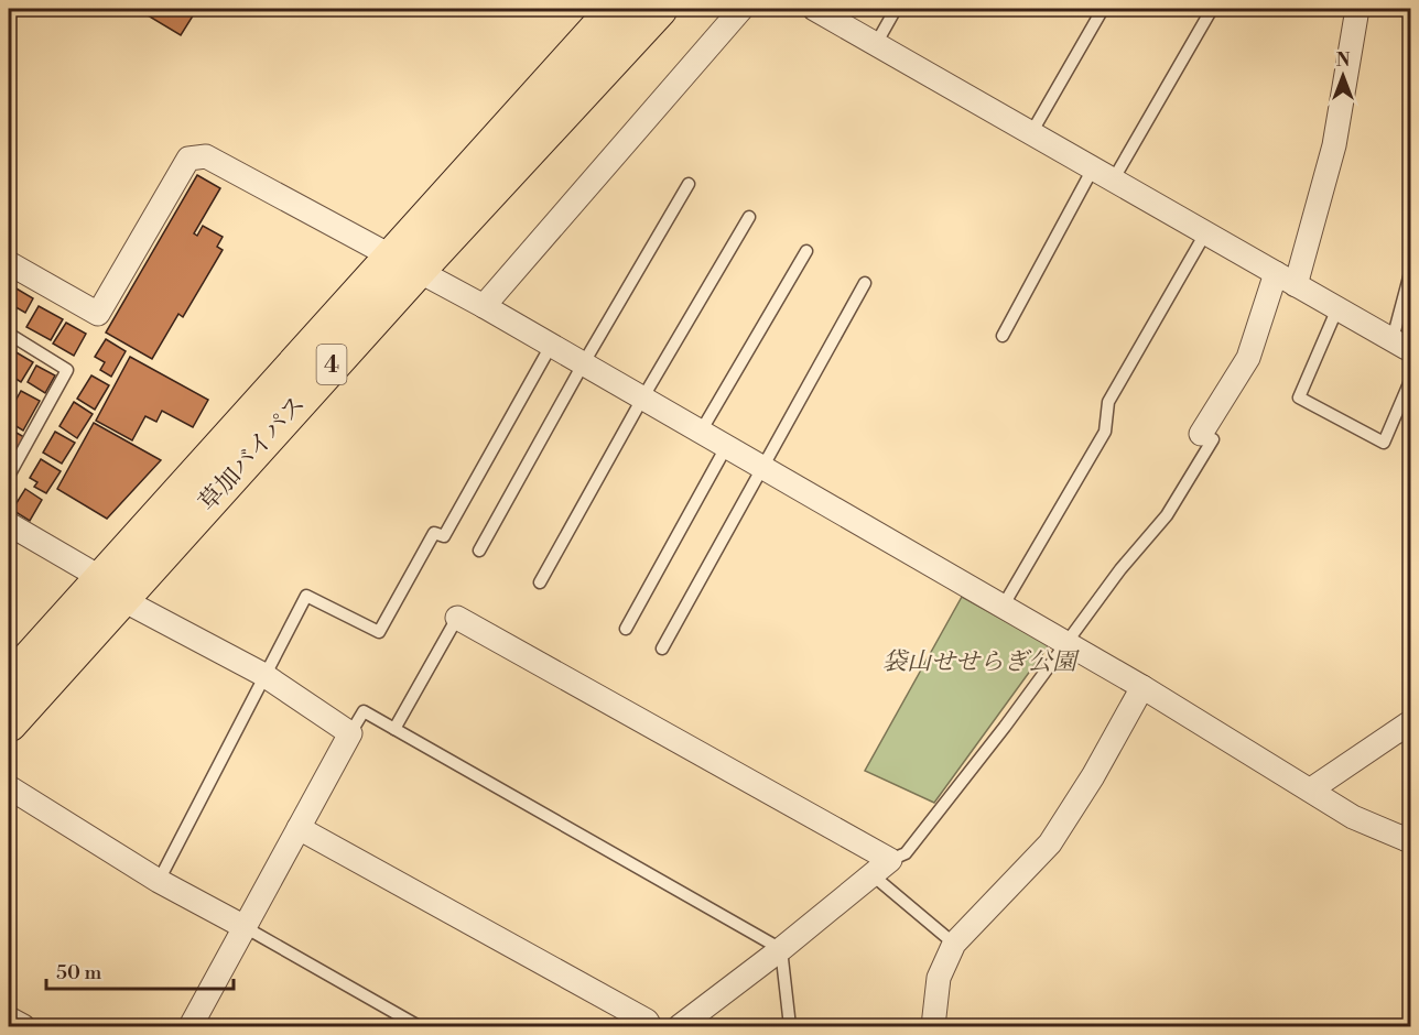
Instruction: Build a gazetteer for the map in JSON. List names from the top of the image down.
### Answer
{
  "streets": {
    "highway": ["4", "草加バイパス"]
  },
  "parks": ["袋山せせらぎ公園"],
  "scale_bar": "50 m",
  "north": "top"
}
